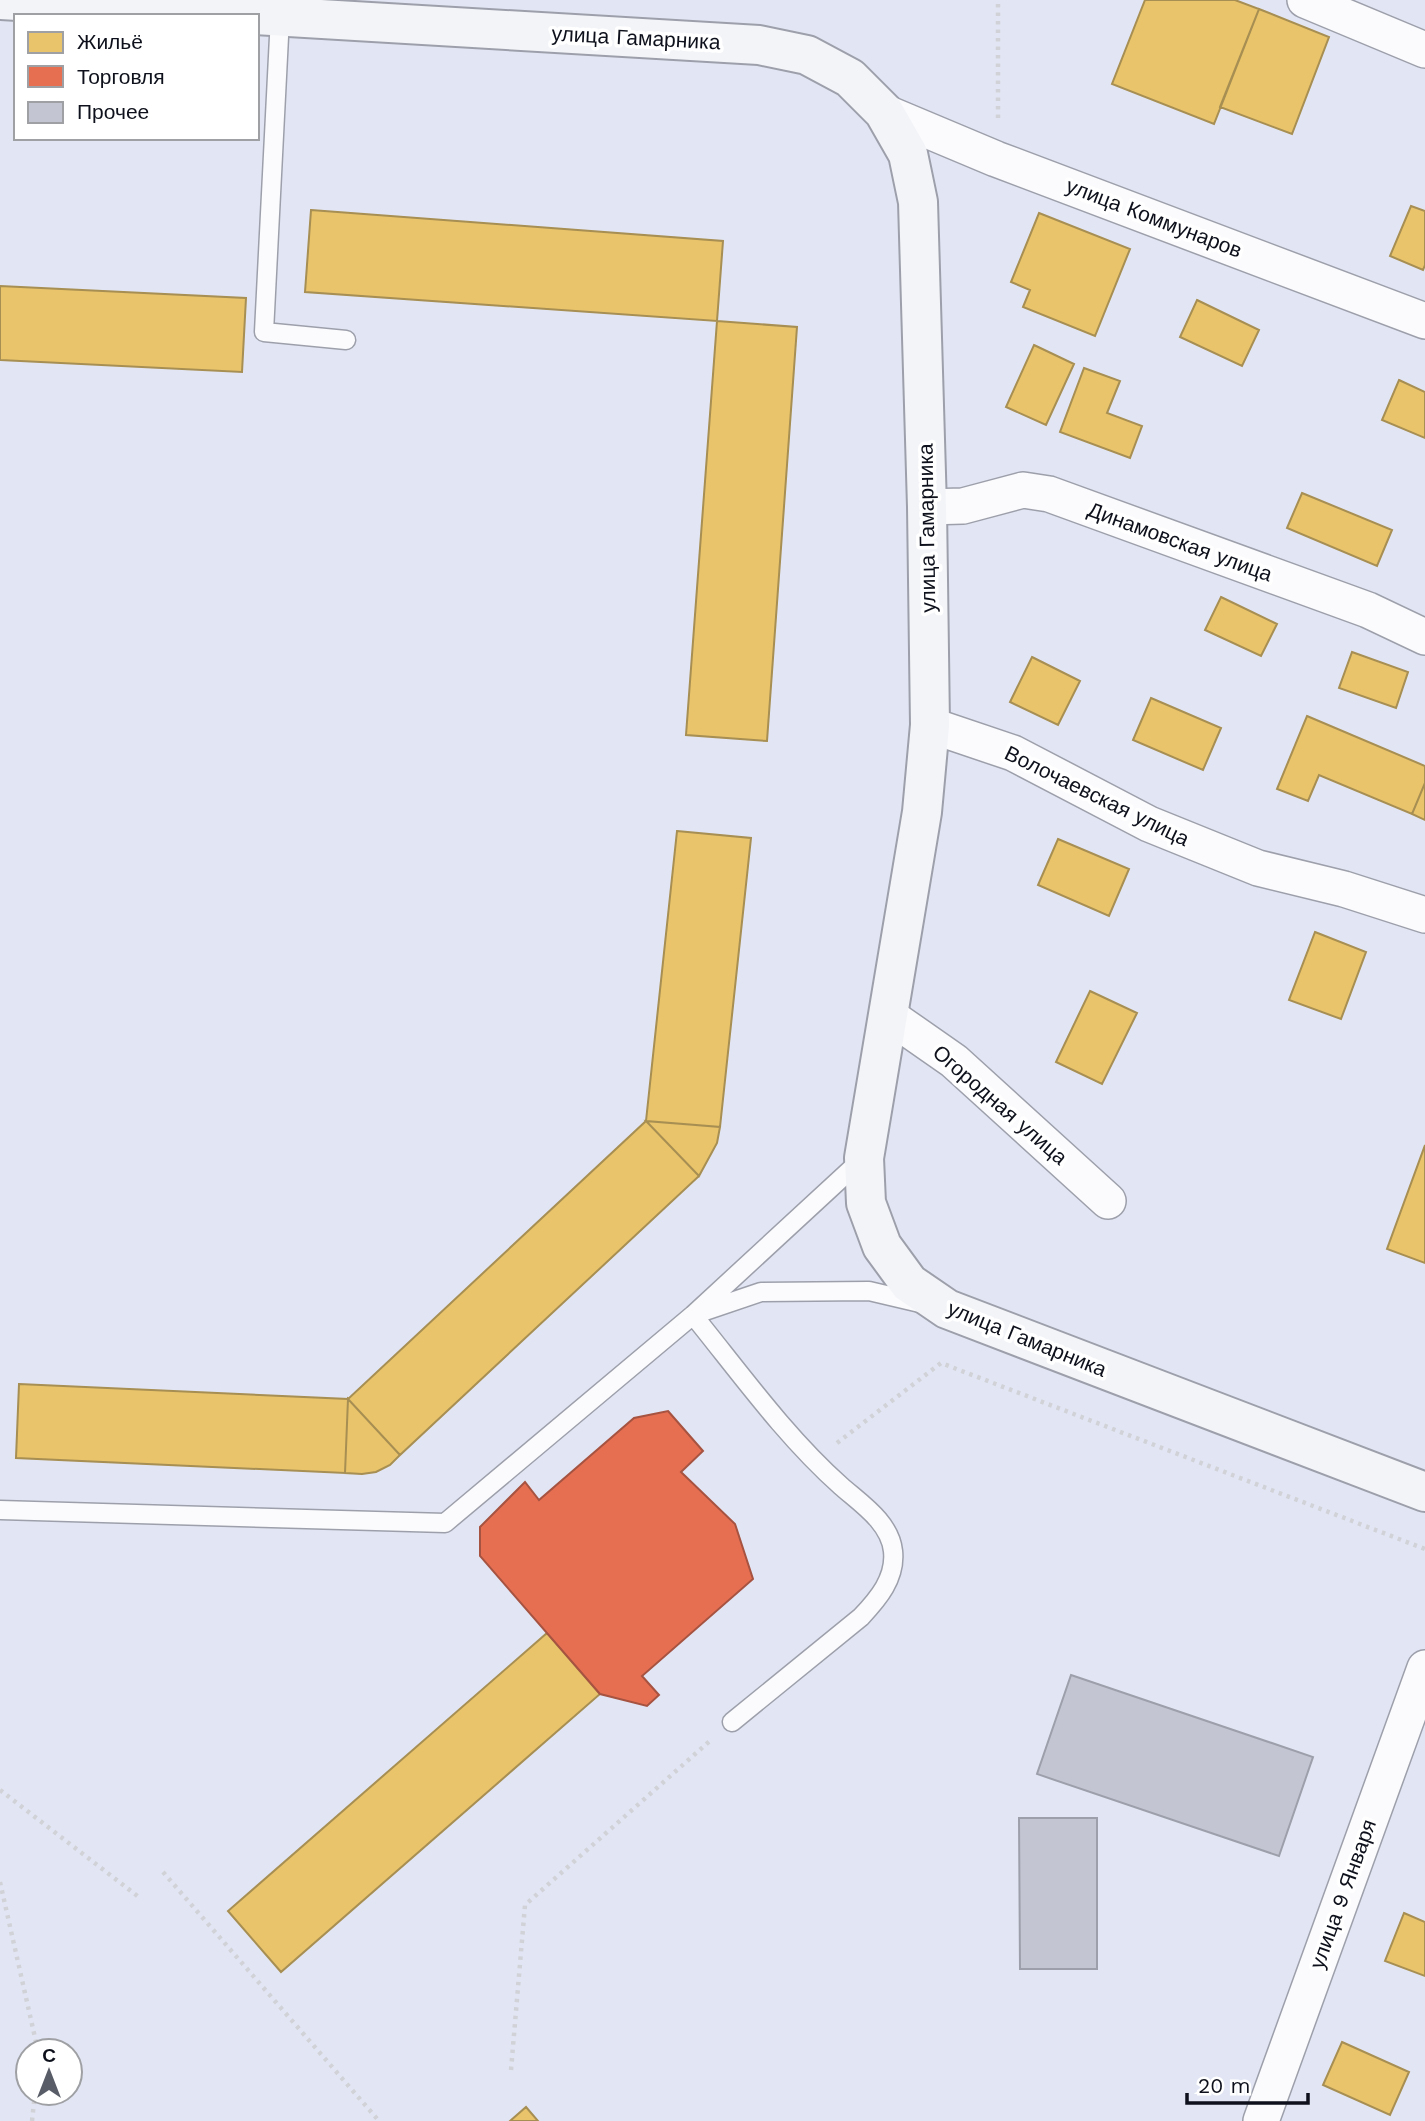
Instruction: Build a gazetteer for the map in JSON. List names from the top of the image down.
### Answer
{
  "streets": {
    "street": [
      "улица Гамарника",
      "улица Коммунаров",
      "Динамовская улица",
      "Волочаевская улица",
      "Огородная улица",
      "улица 9 Января"
    ]
  },
  "crossings": [
    ["улица Гамарника", "улица Коммунаров"],
    ["улица Гамарника", "Динамовская улица"],
    ["улица Гамарника", "Волочаевская улица"],
    ["улица Гамарника", "Огородная улица"]
  ],
  "legend": ["Жильё", "Торговля", "Прочее"],
  "scale_bar": "20 m",
  "north": "top"
}
